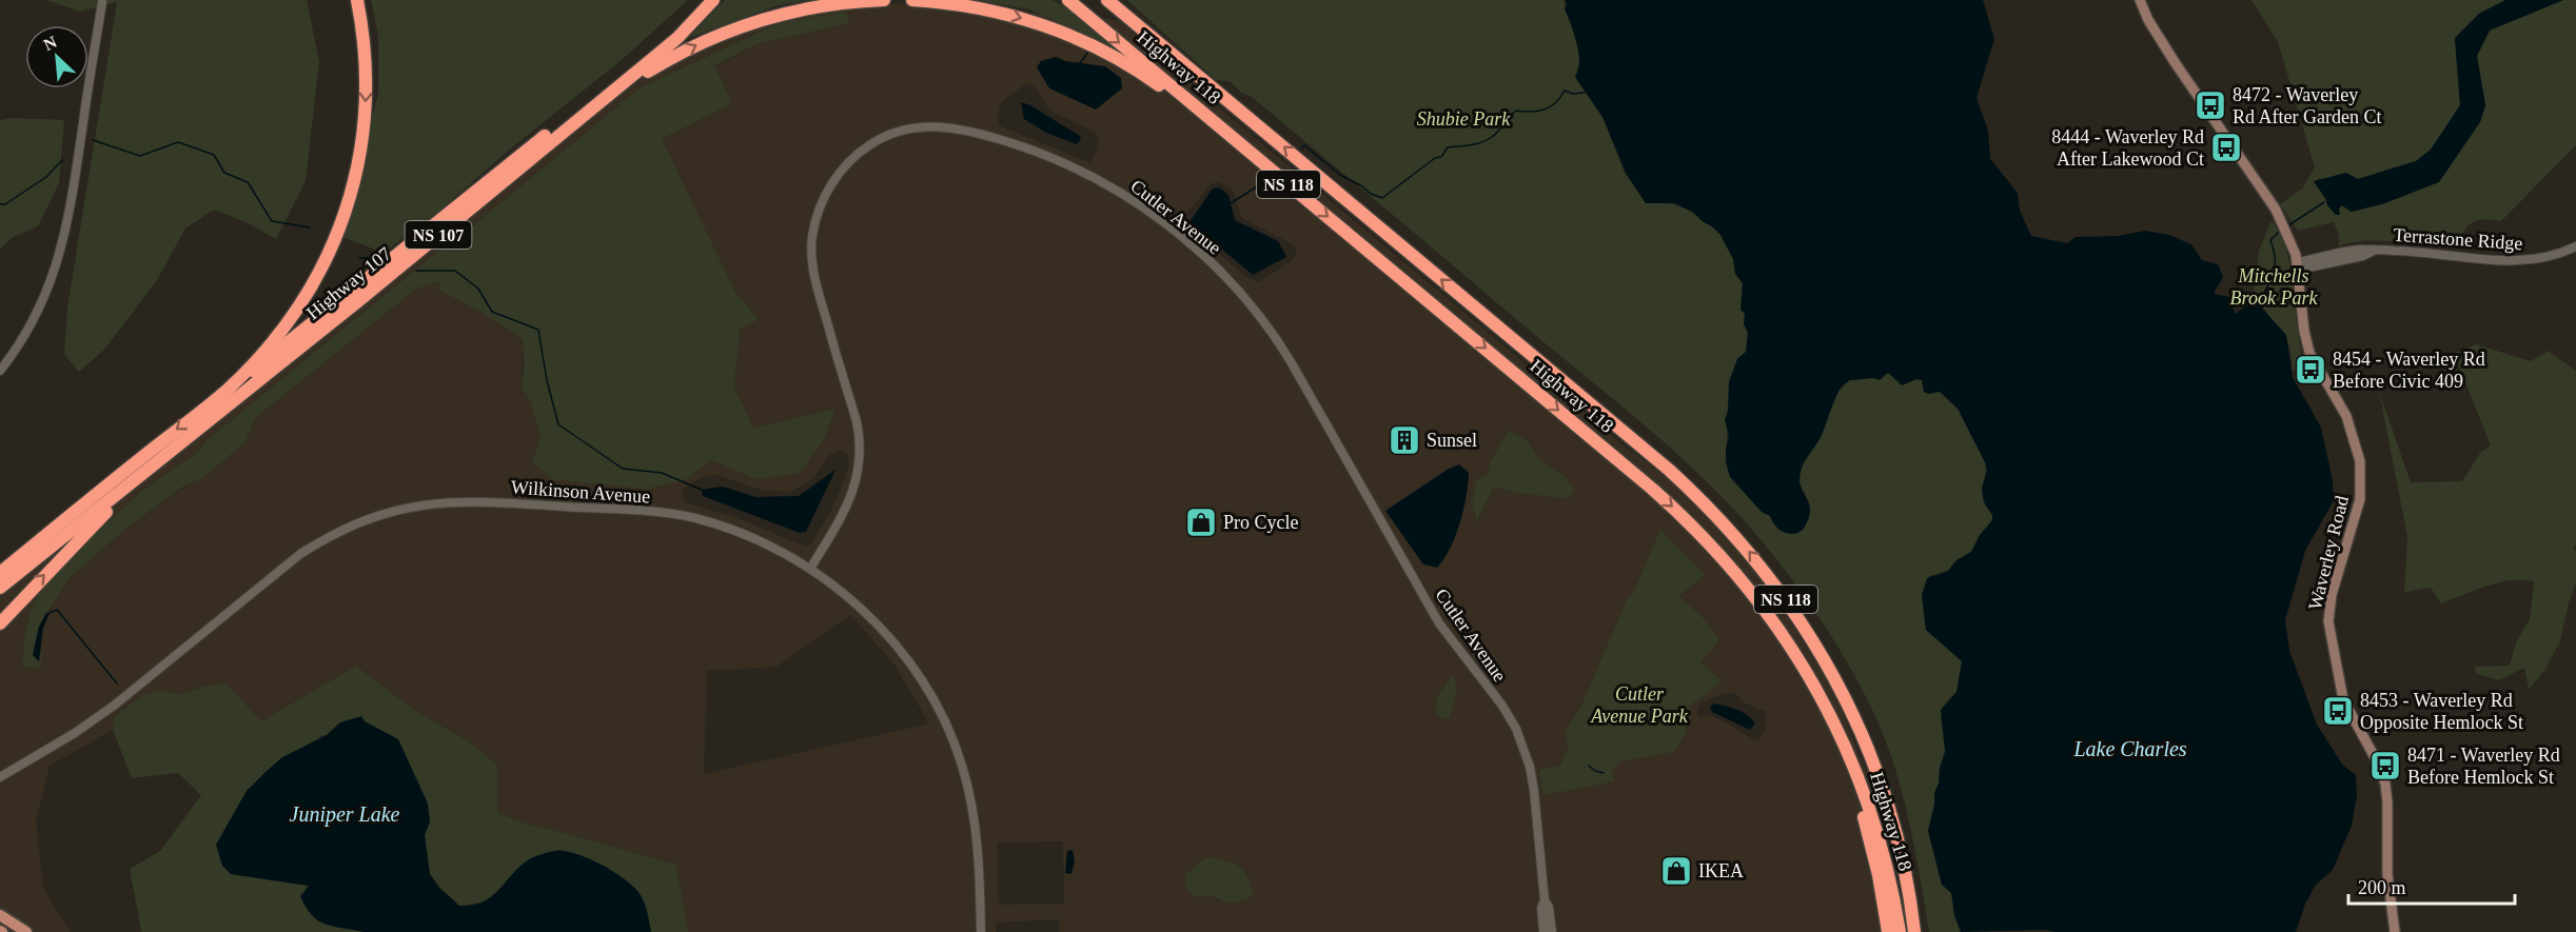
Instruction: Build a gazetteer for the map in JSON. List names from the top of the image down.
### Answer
{
  "streets": {
    "highway": [
      "Highway 118",
      "NS 118",
      "NS 107",
      "Highway 107"
    ],
    "main road": ["Waverley Road"],
    "street": ["Cutler Avenue", "Terrastone Ridge", "Wilkinson Avenue"]
  },
  "crossings": [
    ["Cutler Avenue", "Wilkinson Avenue"],
    ["Terrastone Ridge", "Waverley Road"]
  ],
  "water": ["Lake Charles", "Juniper Lake"],
  "parks": ["Shubie Park", "Mitchells Brook Park", "Cutler Avenue Park"],
  "places": {
    "bus stop": [
      "8472 - Waverley Rd After Garden Ct",
      "8444 - Waverley Rd After Lakewood Ct",
      "8454 - Waverley Rd Before Civic 409",
      "8453 - Waverley Rd Opposite Hemlock St",
      "8471 - Waverley Rd Before Hemlock St"
    ],
    "building": ["Sunsel"],
    "shop": ["Pro Cycle", "IKEA"]
  },
  "scale_bar": "200 m",
  "north": "top left"
}
